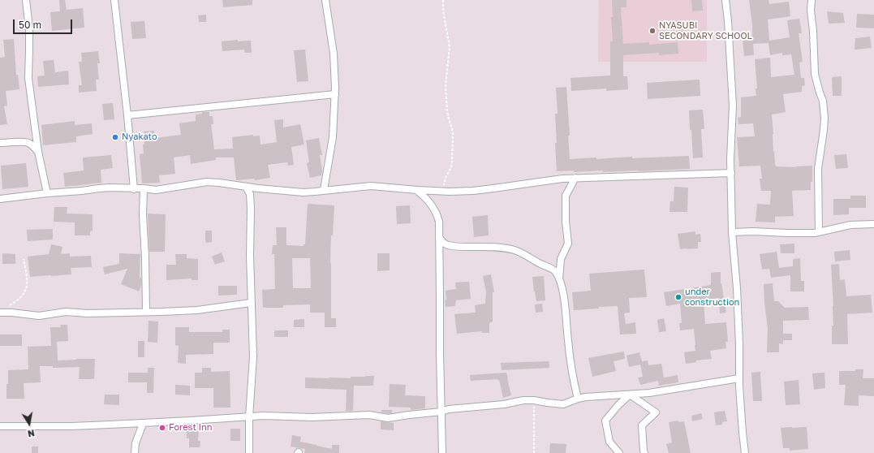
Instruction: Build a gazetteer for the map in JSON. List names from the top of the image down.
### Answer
{
  "places": [
    "NYASUBI SECONDARY SCHOOL",
    "Nyakato",
    "under construction",
    "Forest Inn"
  ],
  "scale_bar": "50 m",
  "north": "bottom"
}
